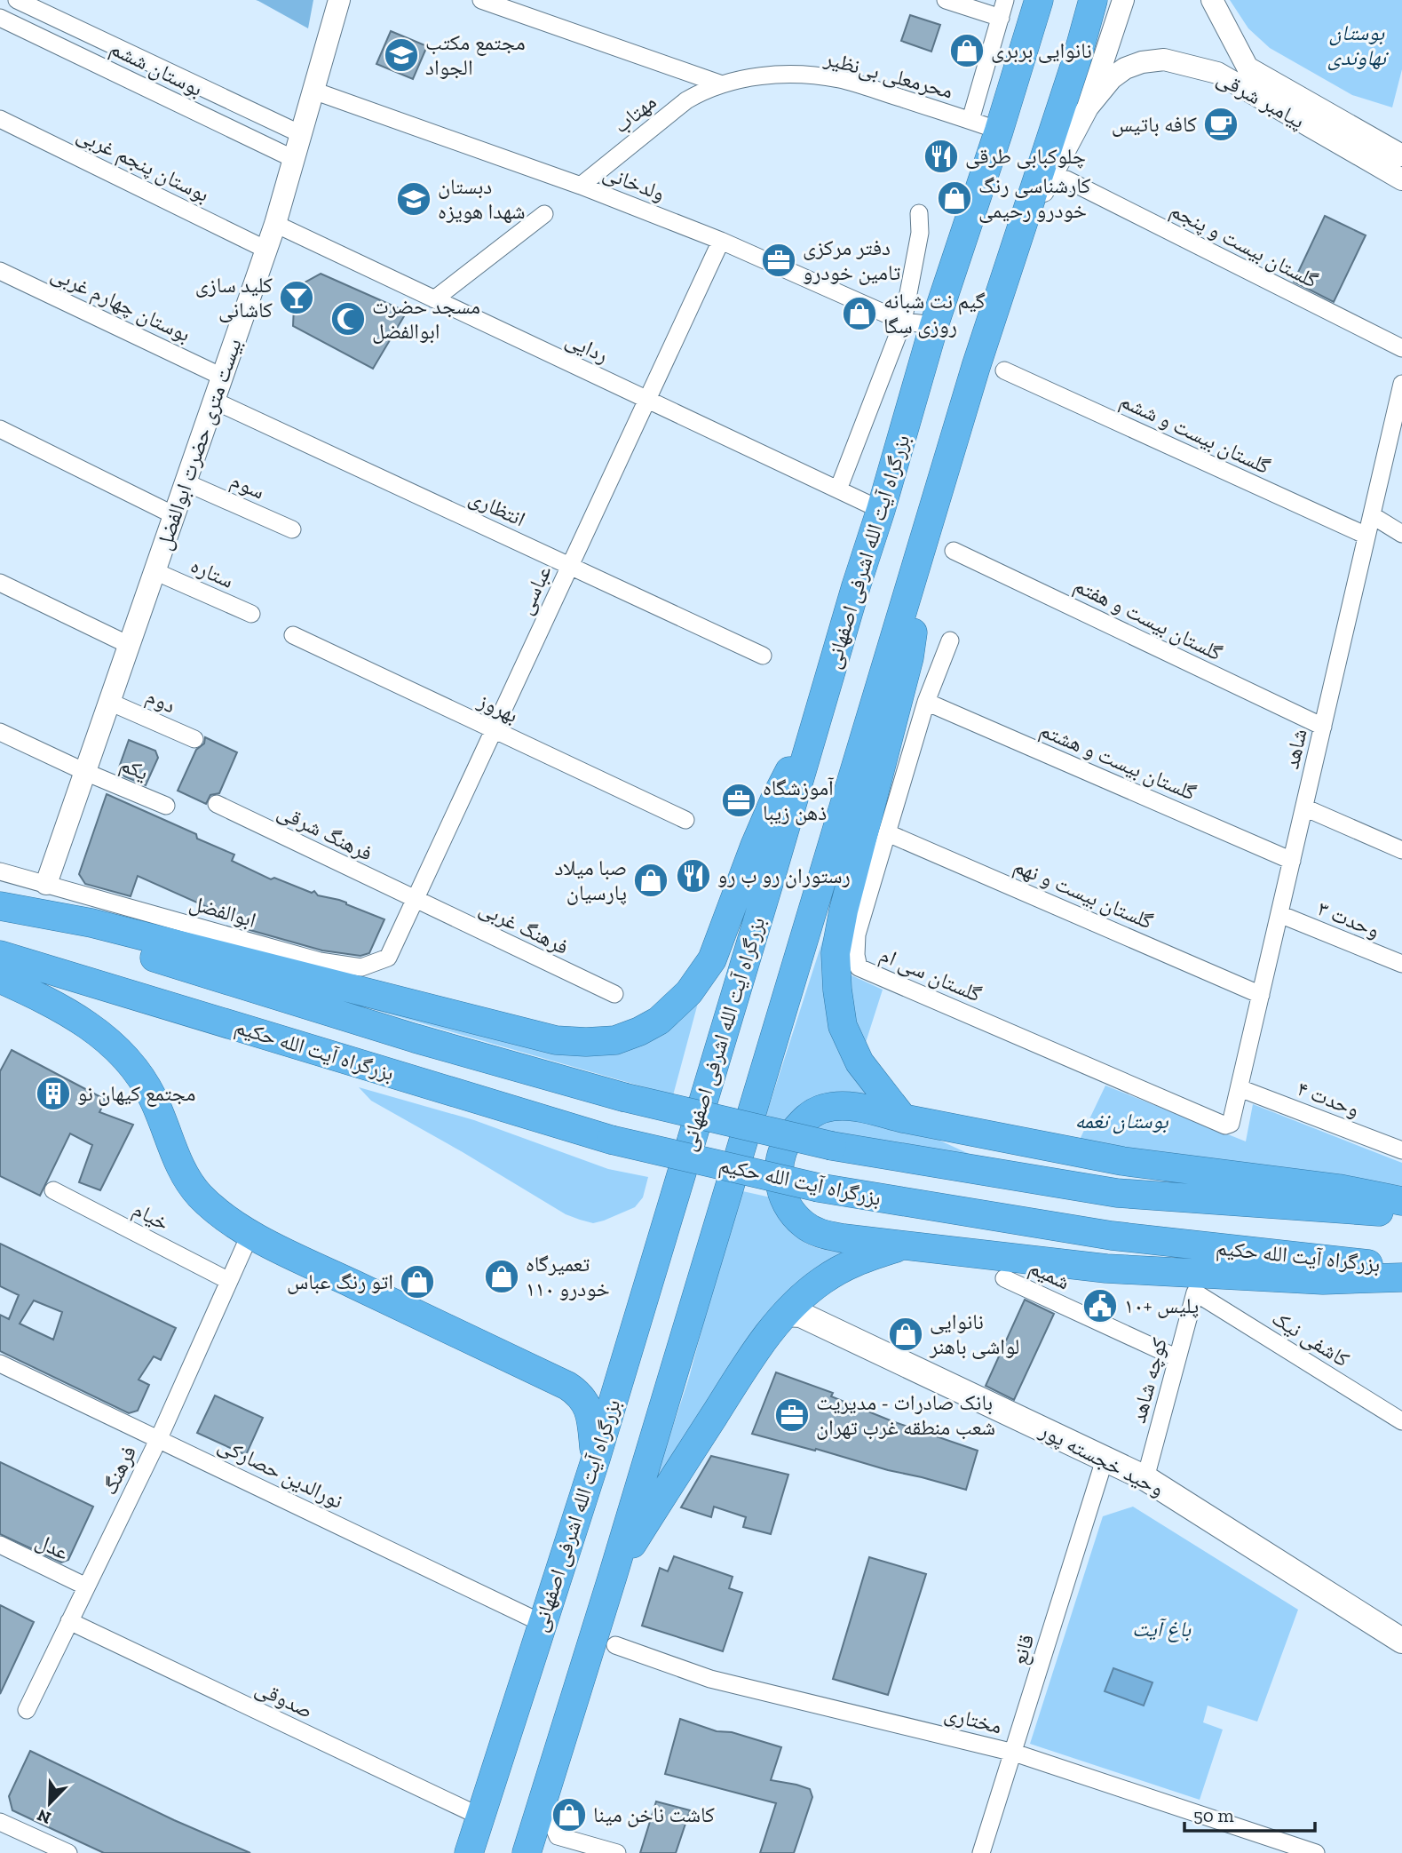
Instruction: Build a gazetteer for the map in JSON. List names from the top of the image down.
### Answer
{
  "streets": {
    "highway": ["بزرگراه آیت الله اشرفی اصفهانی", "بزرگراه آیت الله حکیم"],
    "main road": ["وحید خجسته پور"],
    "street": [
      "بوستان ششم",
      "محرمعلی بی‌نظیر",
      "پیامبر شرقی",
      "مهتاب",
      "بوستان پنجم غربی",
      "ولدخانی",
      "گلستان بیست و پنجم",
      "بوستان چهارم غربی",
      "ردایی",
      "گلستان بیست و ششم",
      "بیست متری حضرت ابوالفضل",
      "سوم",
      "انتظاری",
      "ستاره",
      "عباسی",
      "گلستان بیست و هفتم",
      "دوم",
      "بهروز",
      "شاهد",
      "گلستان بیست و هشتم",
      "یکم",
      "فرهنگ شرقی",
      "گلستان بیست و نهم",
      "ابوالفضل",
      "وحدت ۳",
      "فرهنگ غربی",
      "گلستان سی ام",
      "وحدت ۴",
      "خیام",
      "شمیم",
      "کاشفی نیک",
      "کوچه شاهد",
      "فرهنگ",
      "نورالدین حصارکی",
      "عدل",
      "قانع",
      "صدوقی",
      "مختاری"
    ]
  },
  "crossings": [
    ["بوستان ششم", "بیست متری حضرت ابوالفضل"],
    ["محرمعلی بی‌نظیر", "مهتاب"],
    ["محرمعلی بی‌نظیر", "بزرگراه آیت الله اشرفی اصفهانی"],
    ["مهتاب", "ولدخانی"],
    ["بوستان پنجم غربی", "بیست متری حضرت ابوالفضل"],
    ["ولدخانی", "بیست متری حضرت ابوالفضل"],
    ["ولدخانی", "بزرگراه آیت الله اشرفی اصفهانی"],
    ["ولدخانی", "عباسی"],
    ["بوستان چهارم غربی", "بیست متری حضرت ابوالفضل"],
    ["ردایی", "بیست متری حضرت ابوالفضل"],
    ["ردایی", "بزرگراه آیت الله اشرفی اصفهانی"],
    ["ردایی", "عباسی"],
    ["گلستان بیست و ششم", "شاهد"],
    ["بیست متری حضرت ابوالفضل", "سوم"],
    ["بیست متری حضرت ابوالفضل", "انتظاری"],
    ["بیست متری حضرت ابوالفضل", "ستاره"],
    ["بیست متری حضرت ابوالفضل", "دوم"],
    ["بیست متری حضرت ابوالفضل", "یکم"],
    ["بیست متری حضرت ابوالفضل", "ابوالفضل"],
    ["انتظاری", "عباسی"],
    ["بزرگراه آیت الله اشرفی اصفهانی", "نورالدین حصارکی"],
    ["بزرگراه آیت الله اشرفی اصفهانی", "صدوقی"],
    ["عباسی", "بهروز"],
    ["عباسی", "فرهنگ شرقی"],
    ["عباسی", "ابوالفضل"],
    ["عباسی", "فرهنگ غربی"],
    ["گلستان بیست و هفتم", "شاهد"],
    ["شاهد", "گلستان بیست و هشتم"],
    ["شاهد", "گلستان بیست و نهم"],
    ["شاهد", "وحدت ۳"],
    ["شاهد", "گلستان سی ام"],
    ["شاهد", "وحدت ۴"],
    ["گلستان بیست و هشتم", "گلستان سی ام"],
    ["فرهنگ شرقی", "فرهنگ غربی"],
    ["گلستان بیست و نهم", "گلستان سی ام"],
    ["خیام", "فرهنگ"],
    ["شمیم", "کوچه شاهد"],
    ["کاشفی نیک", "کوچه شاهد"],
    ["کوچه شاهد", "وحید خجسته پور"],
    ["وحید خجسته پور", "قانع"],
    ["فرهنگ", "نورالدین حصارکی"],
    ["فرهنگ", "عدل"],
    ["فرهنگ", "صدوقی"],
    ["قانع", "مختاری"]
  ],
  "parks": ["بوستان نهاوندی", "بوستان نغمه", "باغ آیت"],
  "places": {
    "shop": [
      "نانوایی بربری",
      "کارشناسی رنگ خودرو رحیمی",
      "گیم نت شبانه روزی سِگا",
      "صبا میلاد پارسیان",
      "تعمیرگاه خودرو ۱۱۰",
      "اتو رنگ عباس",
      "نانوایی لواشی باهنر",
      "کاشت ناخن مینا"
    ],
    "school or university": ["مجتمع مکتب الجواد", "دبستان شهدا هویزه"],
    "cafe": ["کافه باتیس"],
    "restaurant": ["چلوکبابی طرقی", "رستوران رو ب رو"],
    "office": ["دفتر مرکزی تامین خودرو", "آموزشگاه ذهن زیبا", "بانک صادرات - مدیریت شعب منطقه غرب تهران"],
    "bar": ["کلید سازی کاشانی"],
    "mosque": ["مسجد حضرت ابوالفضل"],
    "building": ["مجتمع کیهان نو"],
    "public building": ["پلیس +۱۰"]
  },
  "scale_bar": "50 m",
  "north": "bottom left"
}
